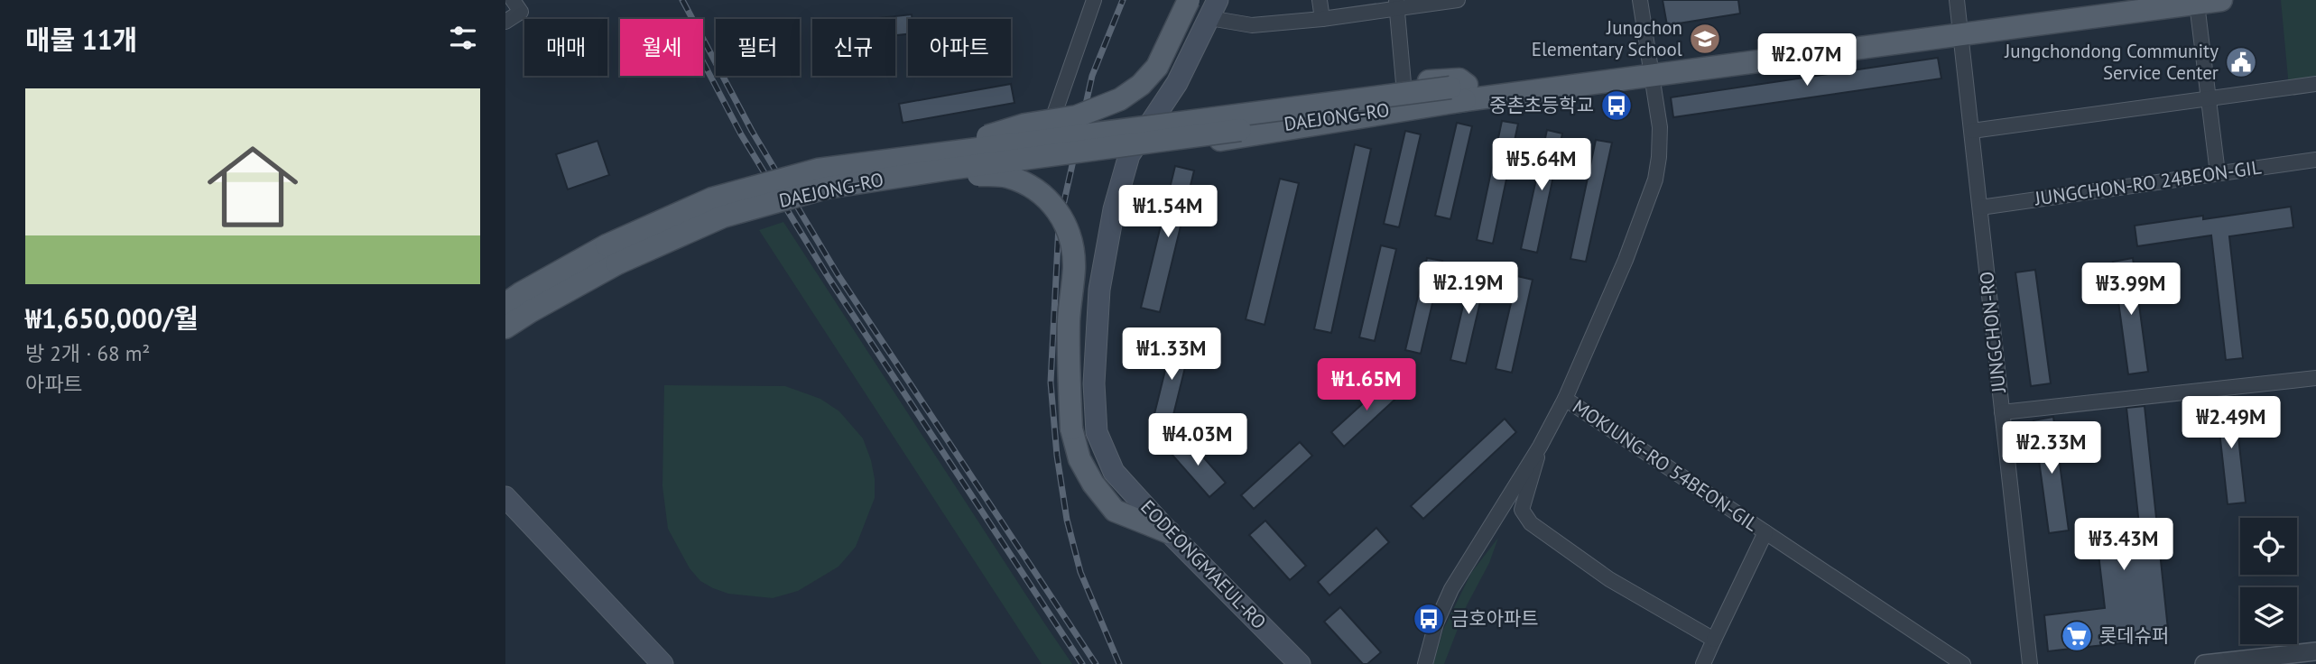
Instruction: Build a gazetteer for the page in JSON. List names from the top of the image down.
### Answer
{
  "streets": {
    "main road": ["DAEJONG-RO", "EODEONGMAEUL-RO"],
    "street": ["JUNGCHON-RO 24BEON-GIL", "JUNGCHON-RO", "MOKJUNG-RO 54BEON-GIL"]
  },
  "crossings": [
    ["DAEJONG-RO", "JUNGCHON-RO"],
    ["JUNGCHON-RO 24BEON-GIL", "JUNGCHON-RO"]
  ],
  "places": {
    "school or university": ["Jungchon Elementary School"],
    "public building": ["Jungchondong Community Service Center"],
    "bus stop": ["중촌초등학교", "금호아파트"],
    "supermarket": ["롯데슈퍼"]
  },
  "page": {
    "heading": "매물 11개",
    "chip": [
      "매매",
      "월세",
      "필터",
      "신규",
      "아파트"
    ],
    "price": [
      "₩2.07M",
      "₩5.64M",
      "₩1.54M",
      "₩2.19M",
      "₩3.99M",
      "₩1.33M",
      "₩1.65M",
      "₩2.49M",
      "₩4.03M",
      "₩2.33M",
      "₩3.43M"
    ],
    "list": [
      {
        "name": "₩1,650,000/월",
        "note": "방 2개 · 68 m² · 아파트"
      }
    ]
  }
}
